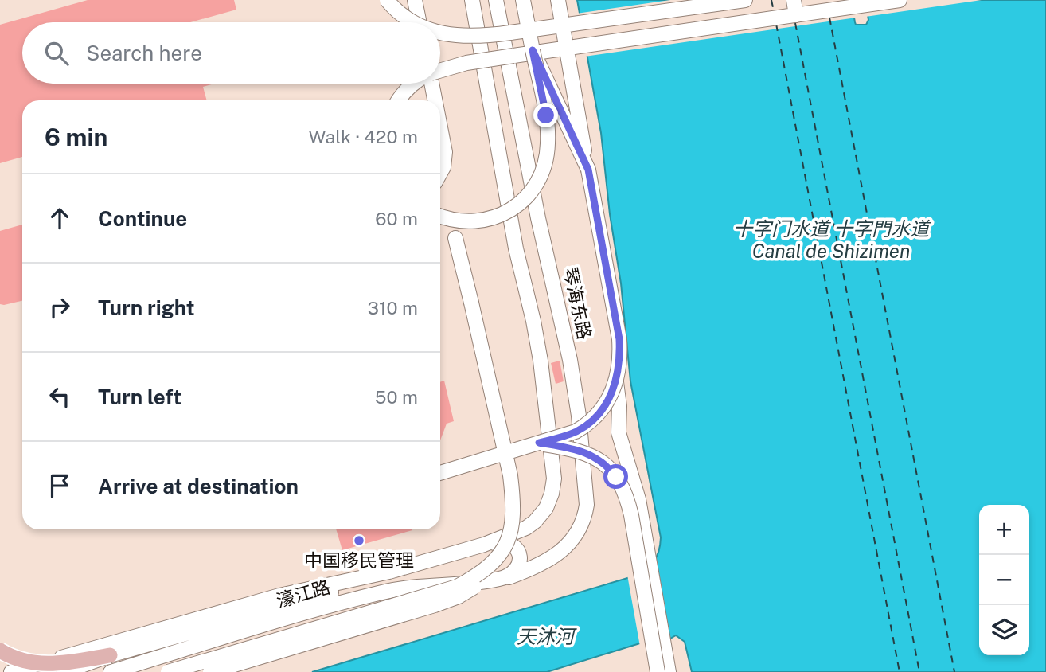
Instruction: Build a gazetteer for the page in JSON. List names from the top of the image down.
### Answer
{
  "streets": {
    "main road": ["琴海东路", "濠江路"]
  },
  "crossings": [
    ["琴海东路", "濠江路"]
  ],
  "water": ["十字门水道 十字門水道 Canal de Shizimen", "天沐河"],
  "places": ["中国移民管理"],
  "page": {
    "search": "Search here",
    "heading": ["6 min", "Walk · 420 m"],
    "list": [
      ["Continue", "60 m"],
      ["Turn right", "310 m"],
      ["Turn left", "50 m"],
      "Arrive at destination"
    ],
    "map_buttons": ["+", "−"]
  }
}
